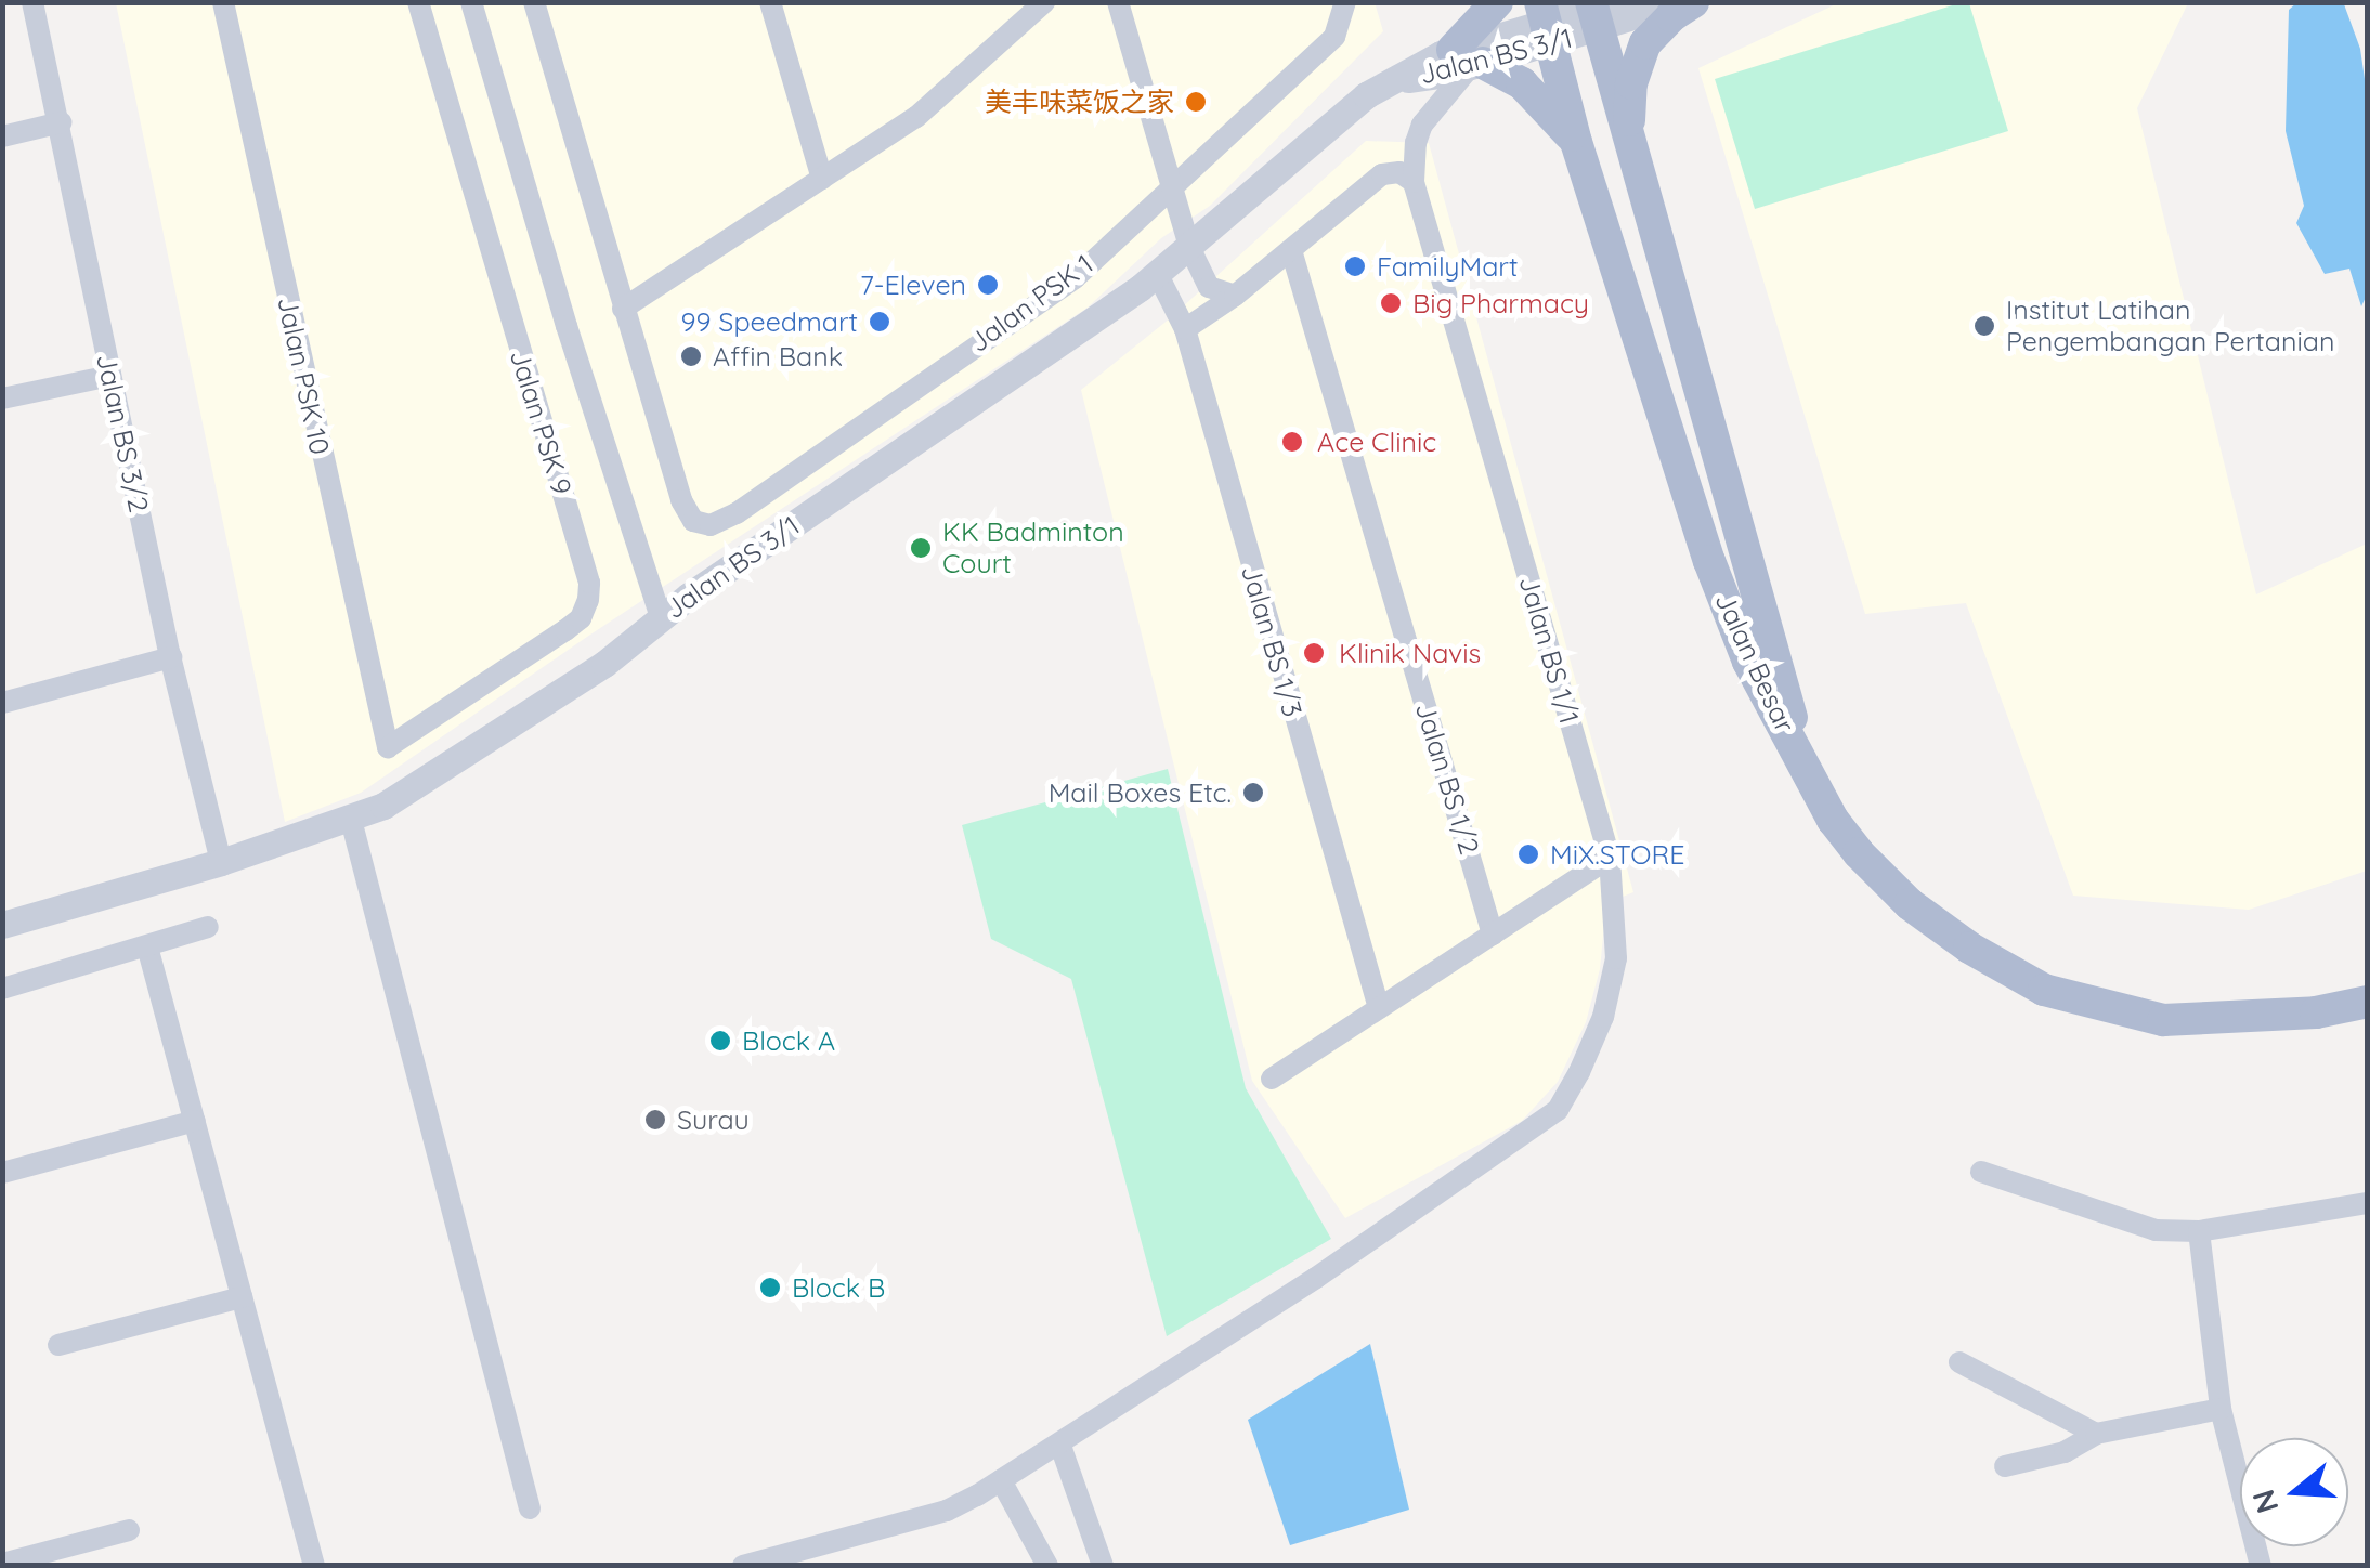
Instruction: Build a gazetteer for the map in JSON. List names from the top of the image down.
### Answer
{
  "streets": {
    "main road": ["Jalan Besar"],
    "street": [
      "Jalan BS 3/1",
      "Jalan PSK 1",
      "Jalan PSK 10",
      "Jalan PSK 9",
      "Jalan BS 3/2",
      "Jalan BS 1/3",
      "Jalan BS 1/1",
      "Jalan BS 1/2"
    ]
  },
  "crossings": [
    ["Jalan BS 3/1", "Jalan BS 3/2"],
    ["Jalan BS 3/1", "Jalan BS 1/3"],
    ["Jalan BS 3/1", "Jalan BS 1/1"],
    ["Jalan BS 3/1", "Jalan Besar"],
    ["Jalan PSK 10", "Jalan PSK 9"]
  ],
  "places": [
    "美丰味菜饭之家",
    "FamilyMart",
    "7-Eleven",
    "Big Pharmacy",
    "99 Speedmart",
    "Institut Latihan Pengembangan Pertanian",
    "Affin Bank",
    "Ace Clinic",
    "KK Badminton Court",
    "Klinik Navis",
    "Mail Boxes Etc.",
    "MiX.STORE",
    "Block A",
    "Surau",
    "Block B"
  ],
  "north": "left"
}
